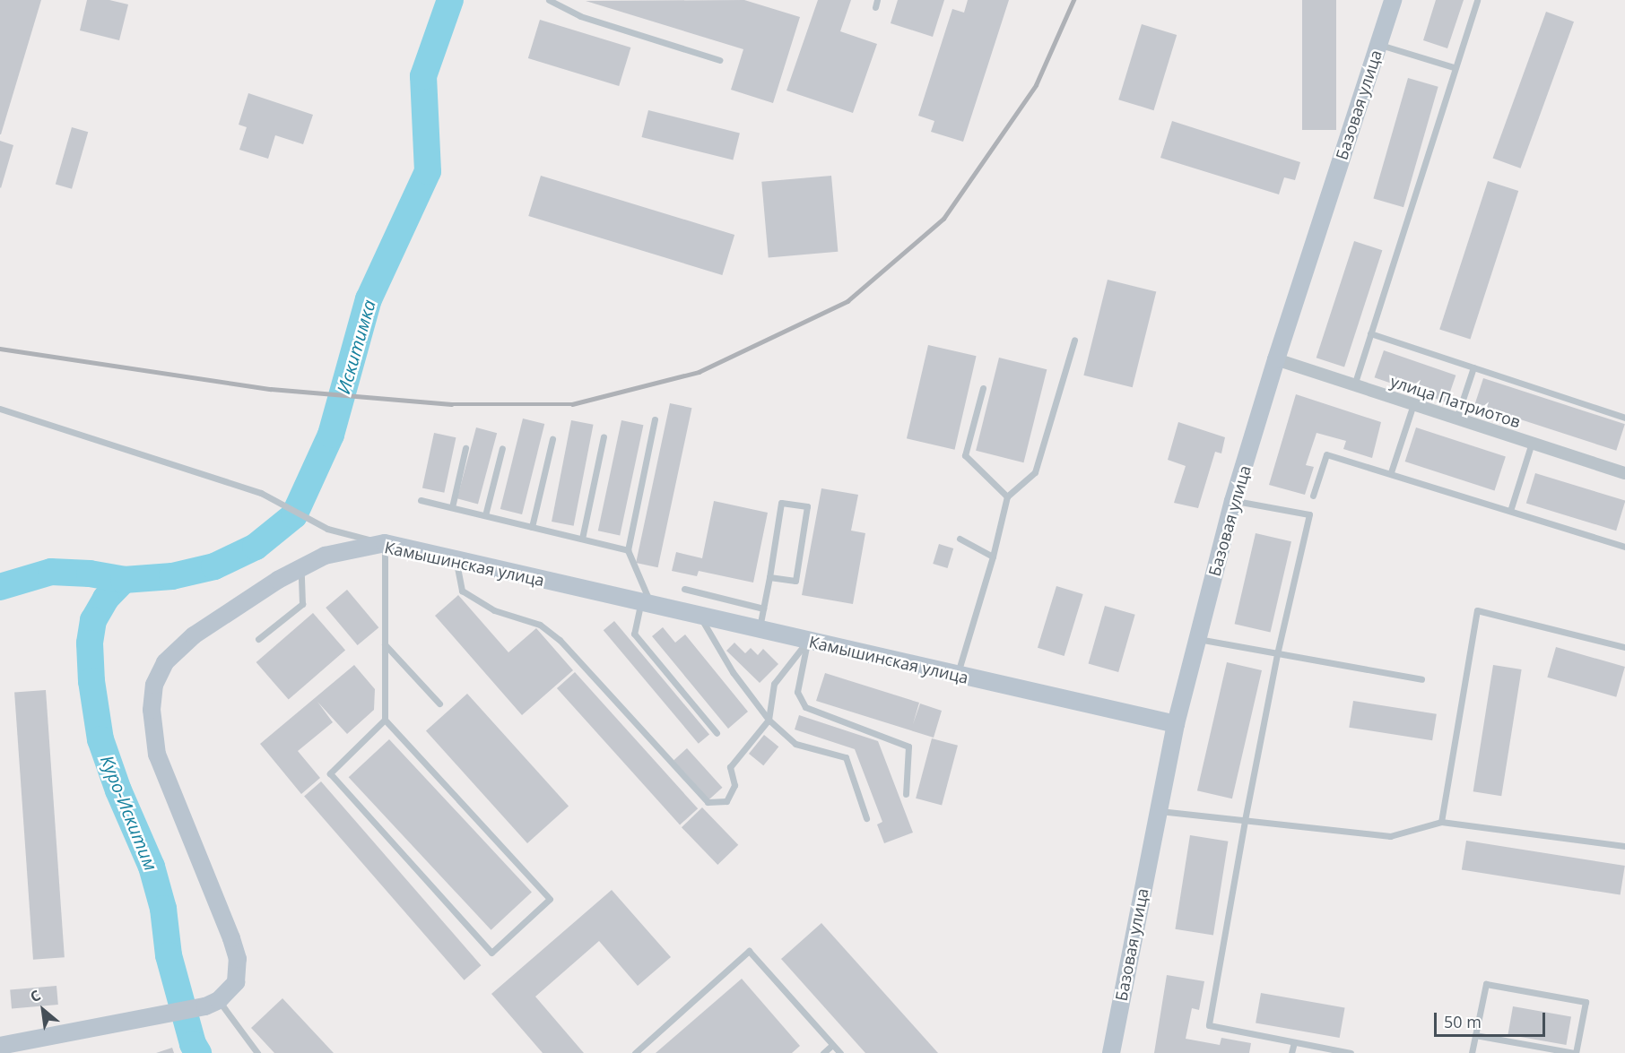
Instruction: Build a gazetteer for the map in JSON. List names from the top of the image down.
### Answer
{
  "streets": {
    "street": ["Базовая улица", "улица Патриотов", "Камышинская улица"]
  },
  "crossings": [
    ["Базовая улица", "улица Патриотов"],
    ["Базовая улица", "Камышинская улица"]
  ],
  "water": ["Искитимка", "Куро-Искитим"],
  "scale_bar": "50 m",
  "north": "top left"
}
